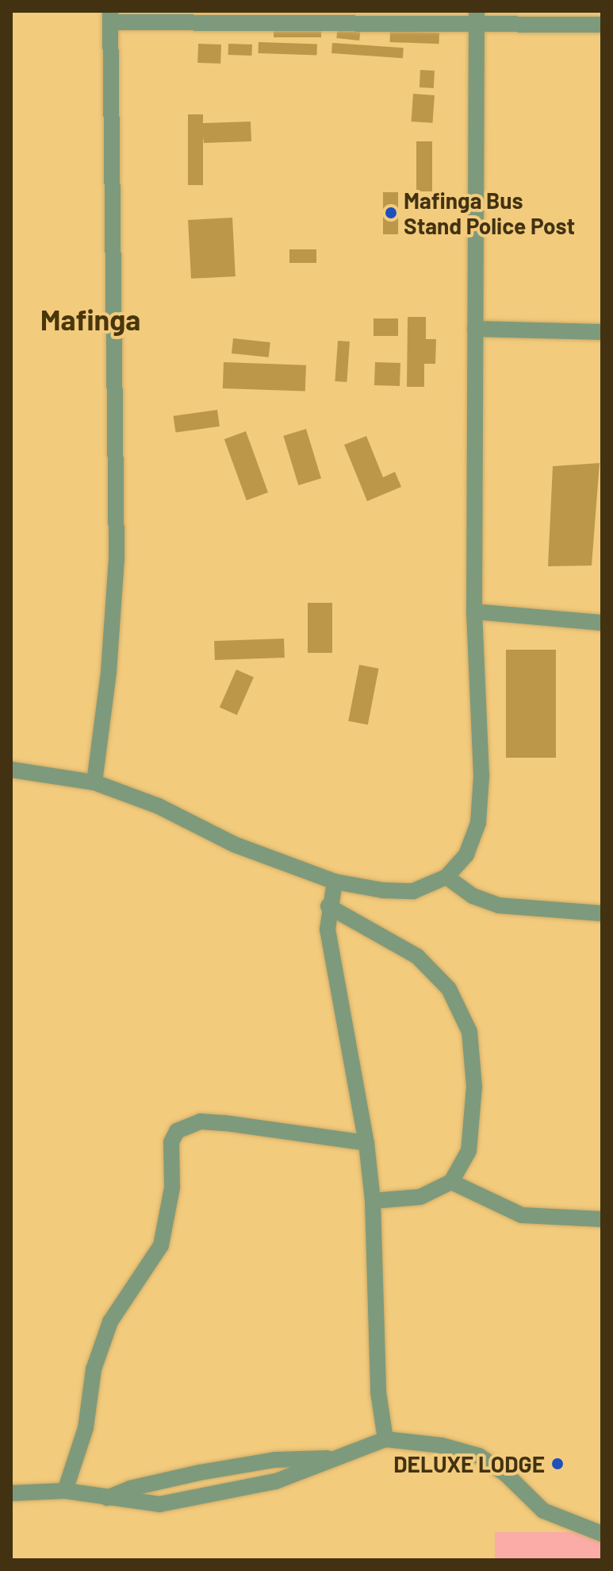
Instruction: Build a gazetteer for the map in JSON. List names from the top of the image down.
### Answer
{
  "districts": ["Mafinga"],
  "places": ["Mafinga Bus Stand Police Post", "DELUXE LODGE"]
}
